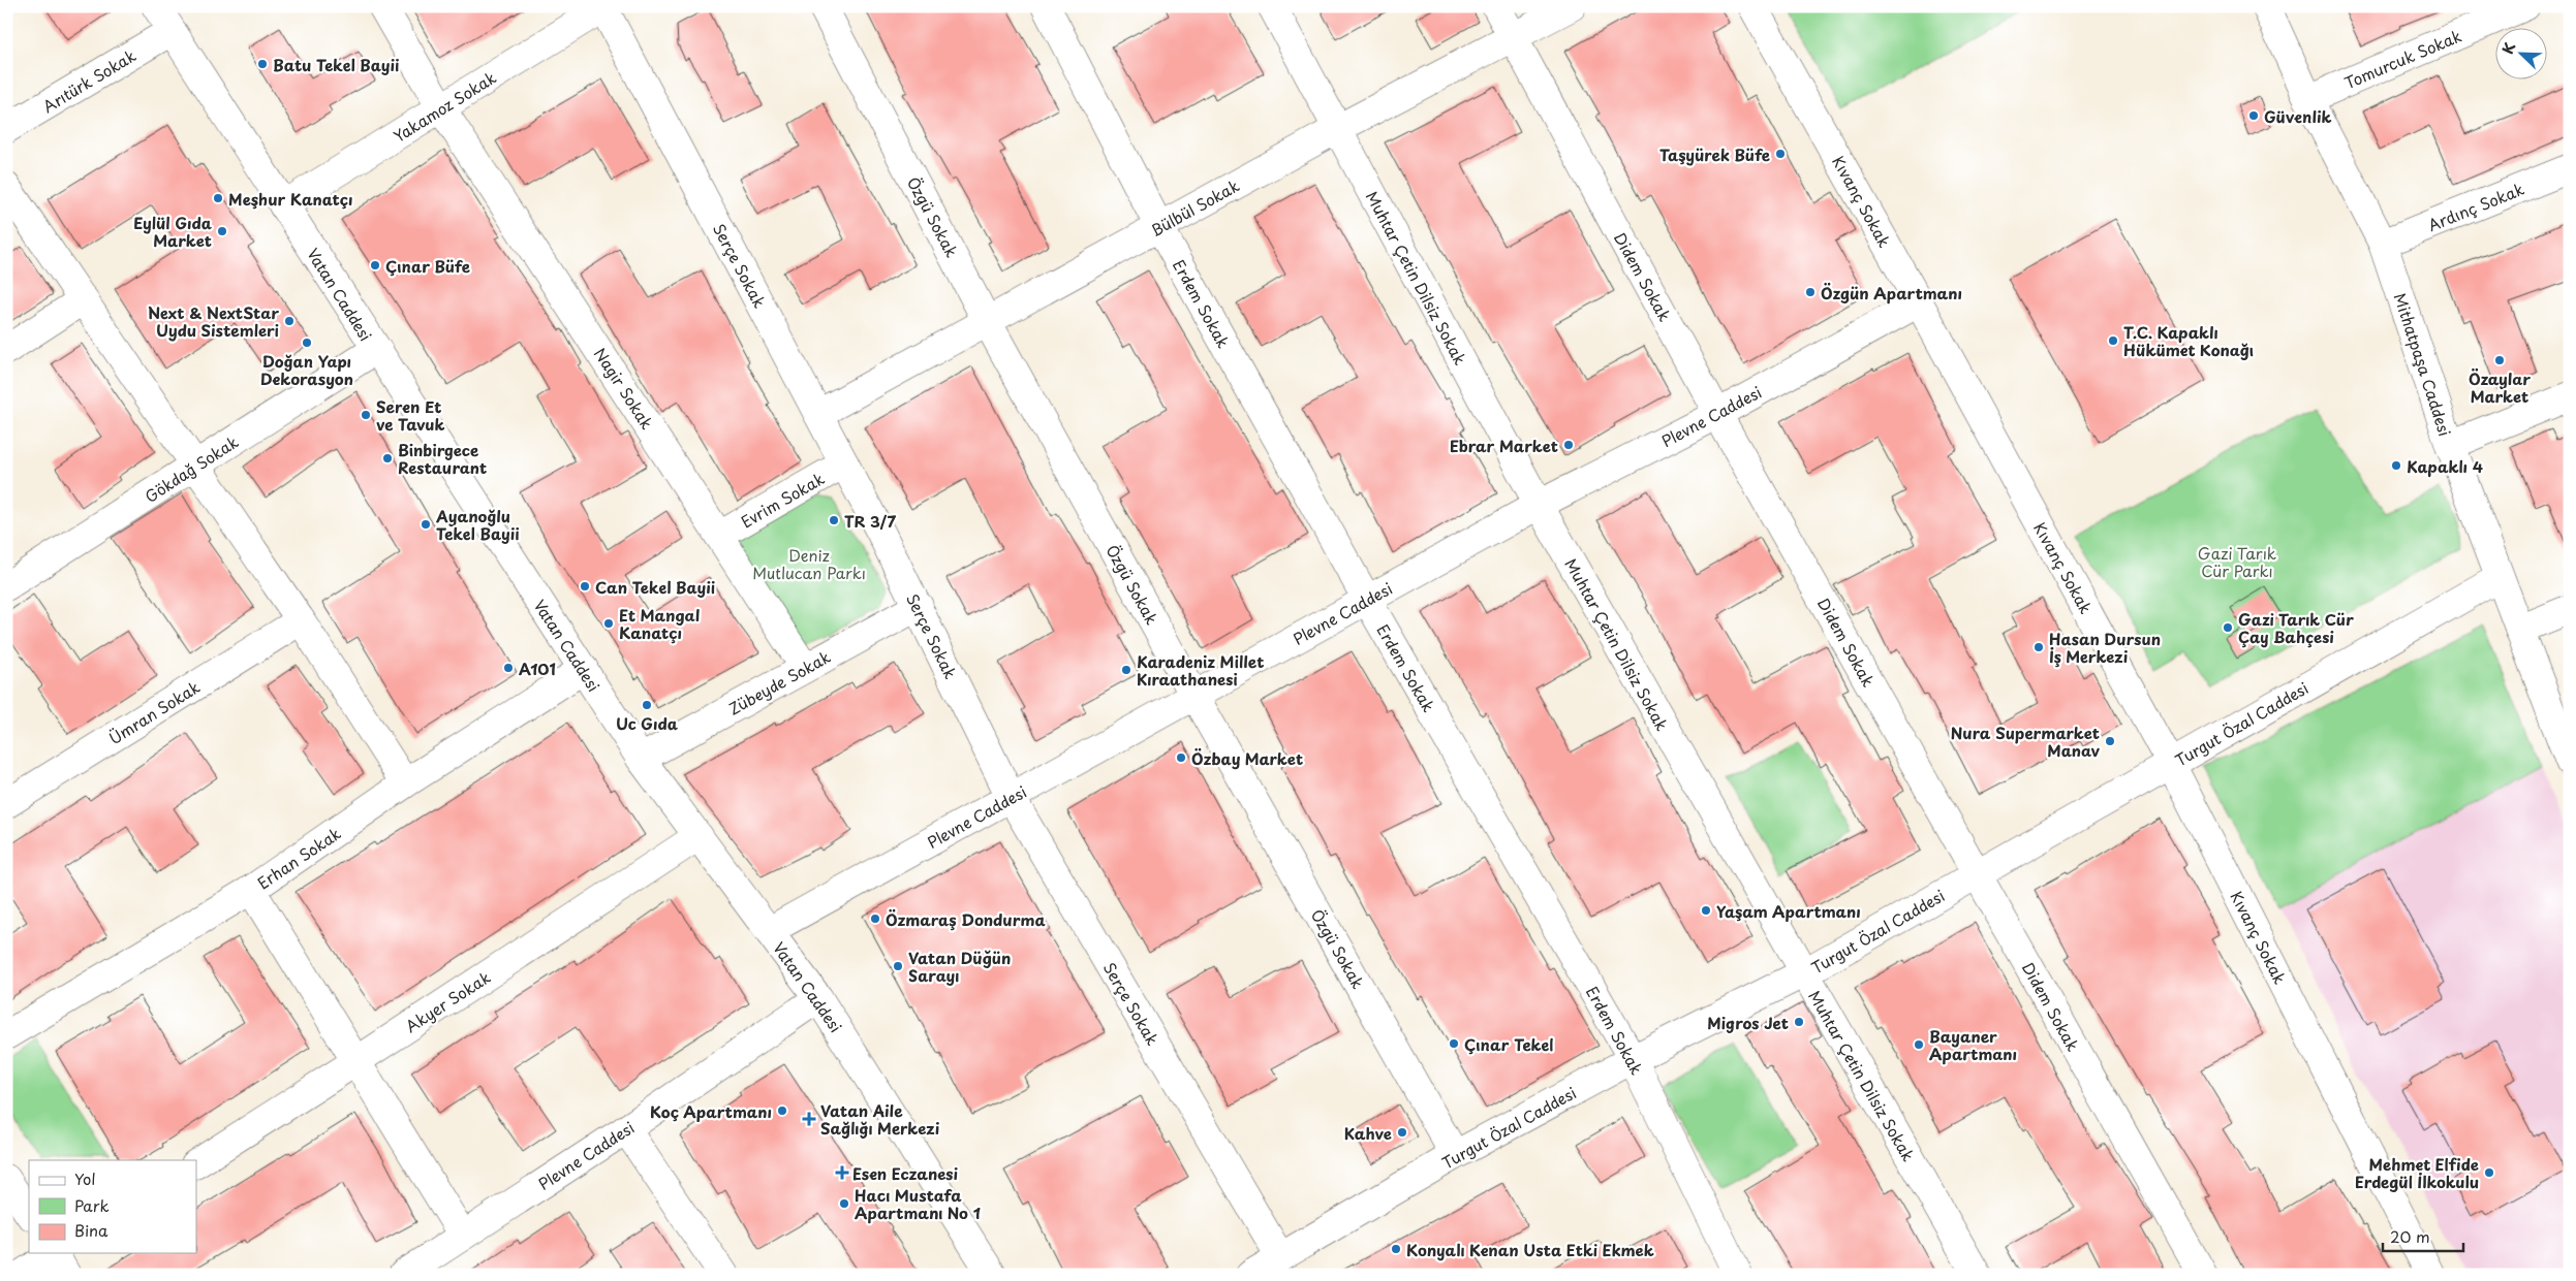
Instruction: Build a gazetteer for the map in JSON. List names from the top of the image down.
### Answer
{
  "streets": {
    "street": [
      "Tomurcuk Sokak",
      "Arıtürk Sokak",
      "Yakamoz Sokak",
      "Kıvanç Sokak",
      "Ardınç Sokak",
      "Bülbül Sokak",
      "Özgü Sokak",
      "Serçe Sokak",
      "Didem Sokak",
      "Muhtar Çetin Dilsiz Sokak",
      "Vatan Caddesi",
      "Erdem Sokak",
      "Mithatpaşa Caddesi",
      "Nagir Sokak",
      "Plevne Caddesi",
      "Gökdağ Sokak",
      "Evrim Sokak",
      "Zübeyde Sokak",
      "Ümran Sokak",
      "Turgut Özal Caddesi",
      "Erhan Sokak",
      "Akyer Sokak"
    ]
  },
  "crossings": [
    ["Tomurcuk Sokak", "Mithatpaşa Caddesi"],
    ["Arıtürk Sokak", "Vatan Caddesi"],
    ["Yakamoz Sokak", "Serçe Sokak"],
    ["Yakamoz Sokak", "Vatan Caddesi"],
    ["Yakamoz Sokak", "Nagir Sokak"],
    ["Kıvanç Sokak", "Plevne Caddesi"],
    ["Kıvanç Sokak", "Turgut Özal Caddesi"],
    ["Ardınç Sokak", "Mithatpaşa Caddesi"],
    ["Bülbül Sokak", "Özgü Sokak"],
    ["Bülbül Sokak", "Serçe Sokak"],
    ["Bülbül Sokak", "Didem Sokak"],
    ["Bülbül Sokak", "Muhtar Çetin Dilsiz Sokak"],
    ["Bülbül Sokak", "Erdem Sokak"],
    ["Özgü Sokak", "Plevne Caddesi"],
    ["Özgü Sokak", "Turgut Özal Caddesi"],
    ["Serçe Sokak", "Plevne Caddesi"],
    ["Serçe Sokak", "Evrim Sokak"],
    ["Serçe Sokak", "Zübeyde Sokak"],
    ["Serçe Sokak", "Turgut Özal Caddesi"],
    ["Didem Sokak", "Plevne Caddesi"],
    ["Didem Sokak", "Turgut Özal Caddesi"],
    ["Muhtar Çetin Dilsiz Sokak", "Plevne Caddesi"],
    ["Muhtar Çetin Dilsiz Sokak", "Turgut Özal Caddesi"],
    ["Vatan Caddesi", "Plevne Caddesi"],
    ["Vatan Caddesi", "Gökdağ Sokak"],
    ["Vatan Caddesi", "Zübeyde Sokak"],
    ["Vatan Caddesi", "Erhan Sokak"],
    ["Vatan Caddesi", "Akyer Sokak"],
    ["Erdem Sokak", "Plevne Caddesi"],
    ["Erdem Sokak", "Turgut Özal Caddesi"],
    ["Mithatpaşa Caddesi", "Turgut Özal Caddesi"],
    ["Nagir Sokak", "Evrim Sokak"],
    ["Nagir Sokak", "Zübeyde Sokak"]
  ],
  "parks": ["Gazi Tarık Cür Parkı", "Deniz Mutlucan Parkı"],
  "places": {
    "other": [
      "Batu Tekel Bayii",
      "Güvenlik",
      "Taşyürek Büfe",
      "Meşhur Kanatçı",
      "Eylül Gıda Market",
      "Çınar Büfe",
      "Özgün Apartmanı",
      "Next & NextStar Uydu Sistemleri",
      "T.C. Kapaklı Hükümet Konağı",
      "Doğan Yapı Dekorasyon",
      "Özaylar Market",
      "Seren Et ve Tavuk",
      "Ebrar Market",
      "Binbirgece Restaurant",
      "Kapaklı 4",
      "TR 3/7",
      "Ayanoğlu Tekel Bayii",
      "Can Tekel Bayii",
      "Et Mangal Kanatçı",
      "Gazi Tarık Cür Çay Bahçesi",
      "Hasan Dursun İş Merkezi",
      "A101",
      "Karadeniz Millet Kıraathanesi",
      "Uc Gıda",
      "Nura Supermarket Manav",
      "Özbay Market",
      "Yaşam Apartmanı",
      "Özmaraş Dondurma",
      "Vatan Düğün Sarayı",
      "Migros Jet",
      "Çınar Tekel",
      "Bayaner Apartmanı",
      "Koç Apartmanı",
      "Kahve",
      "Mehmet Elfide Erdegül İlkokulu",
      "Hacı Mustafa Apartmanı No 1",
      "Konyalı Kenan Usta Etki Ekmek"
    ],
    "health": ["Vatan Aile Sağlığı Merkezi", "Esen Eczanesi"]
  },
  "legend": ["Yol", "Park", "Bina"],
  "scale_bar": "20 m",
  "north": "top left"
}
